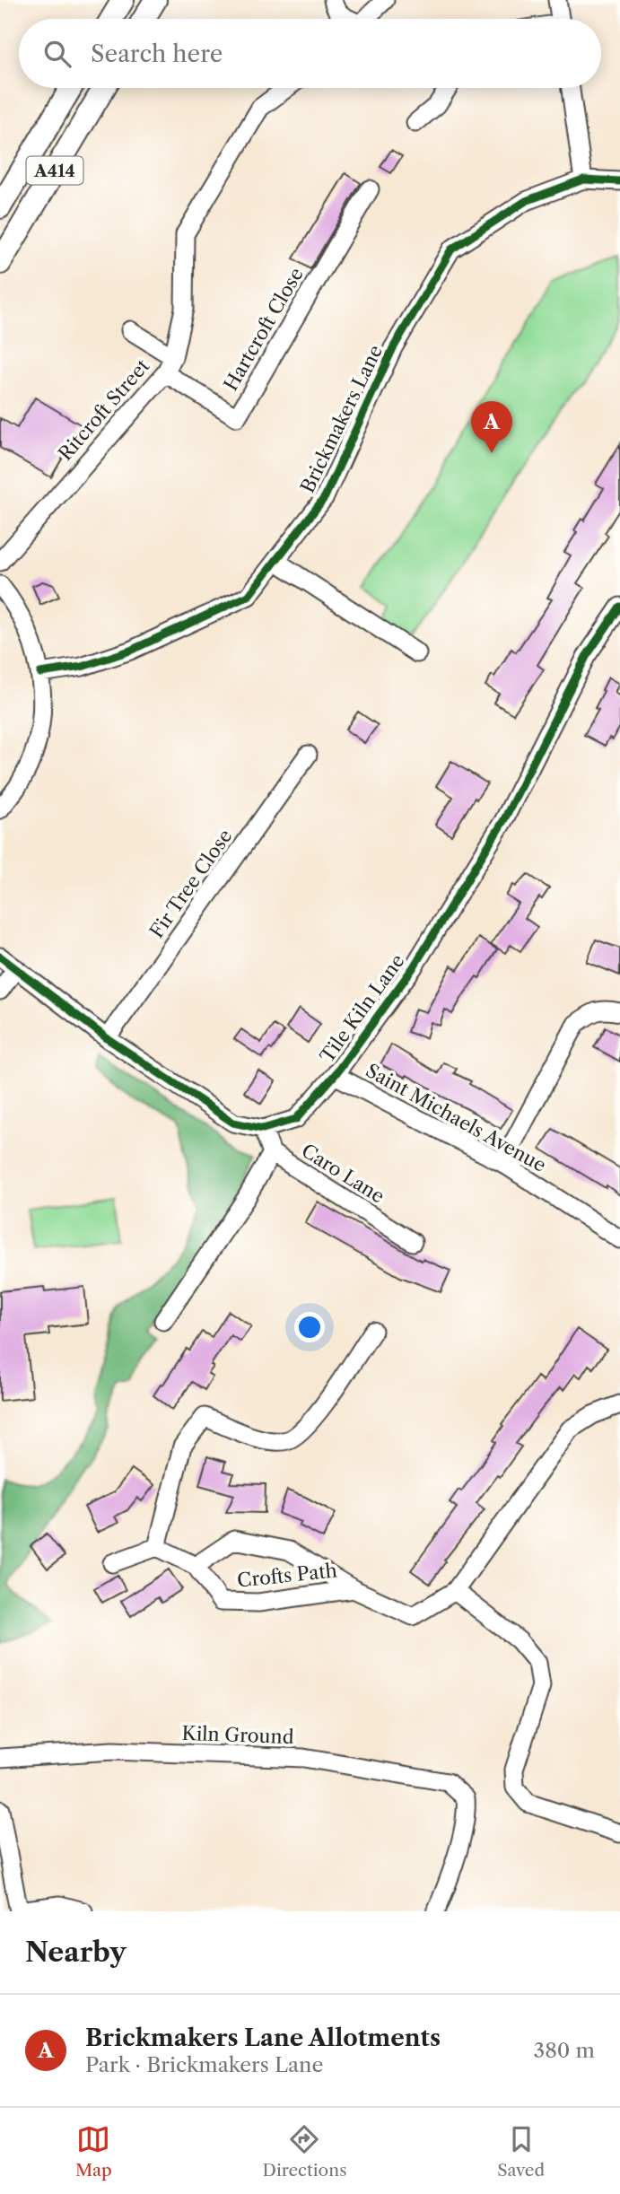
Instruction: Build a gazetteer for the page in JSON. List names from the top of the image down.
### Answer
{
  "streets": {
    "main road": ["A414"],
    "street": [
      "Hartcroft Close",
      "Ritcroft Street",
      "Brickmakers Lane",
      "Fir Tree Close",
      "Tile Kiln Lane",
      "Saint Michaels Avenue",
      "Caro Lane",
      "Crofts Path",
      "Kiln Ground"
    ]
  },
  "crossings": [
    ["Hartcroft Close", "Ritcroft Street"],
    ["Fir Tree Close", "Tile Kiln Lane"],
    ["Tile Kiln Lane", "Saint Michaels Avenue"],
    ["Tile Kiln Lane", "Caro Lane"]
  ],
  "page": {
    "search": "Search here",
    "pins": "A",
    "heading": "Nearby",
    "list": [
      {
        "mark": "A",
        "name": "Brickmakers Lane Allotments",
        "note": "Park · Brickmakers Lane",
        "value": "380 m"
      }
    ],
    "nav": ["Map", "Directions", "Saved"]
  }
}
